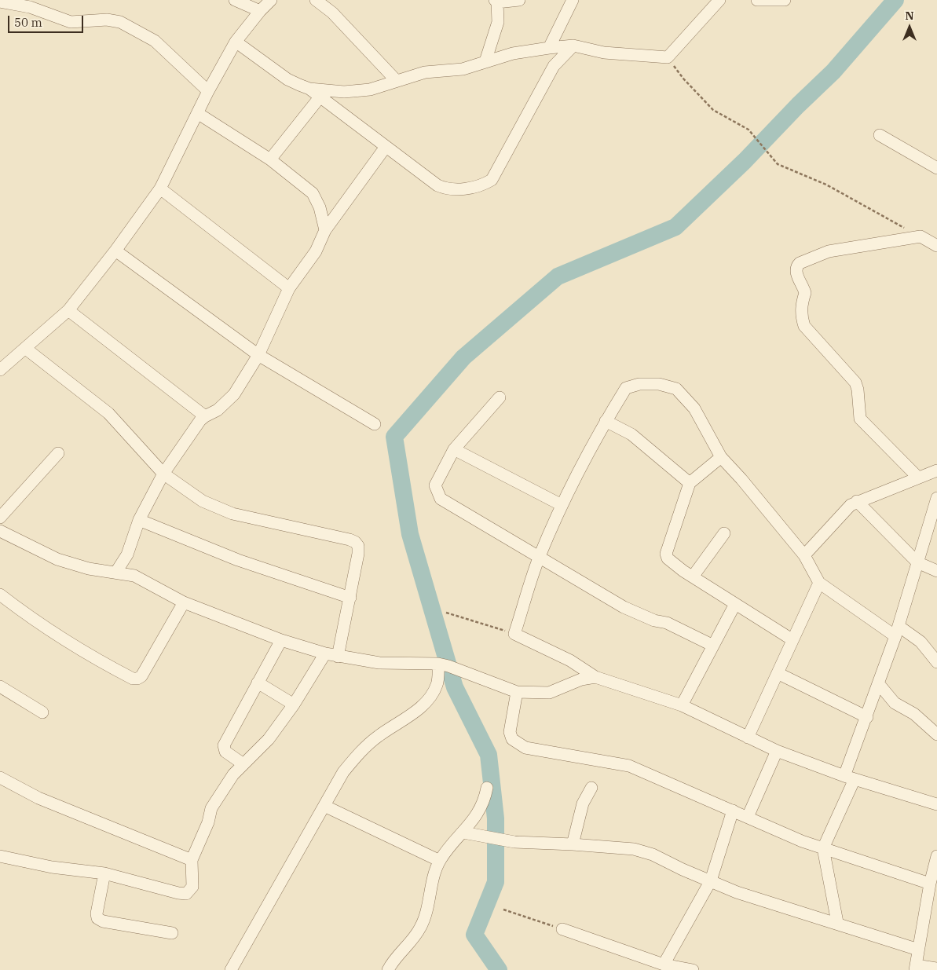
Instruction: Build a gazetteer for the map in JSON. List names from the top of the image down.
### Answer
{
  "scale_bar": "50 m",
  "north": "top"
}
